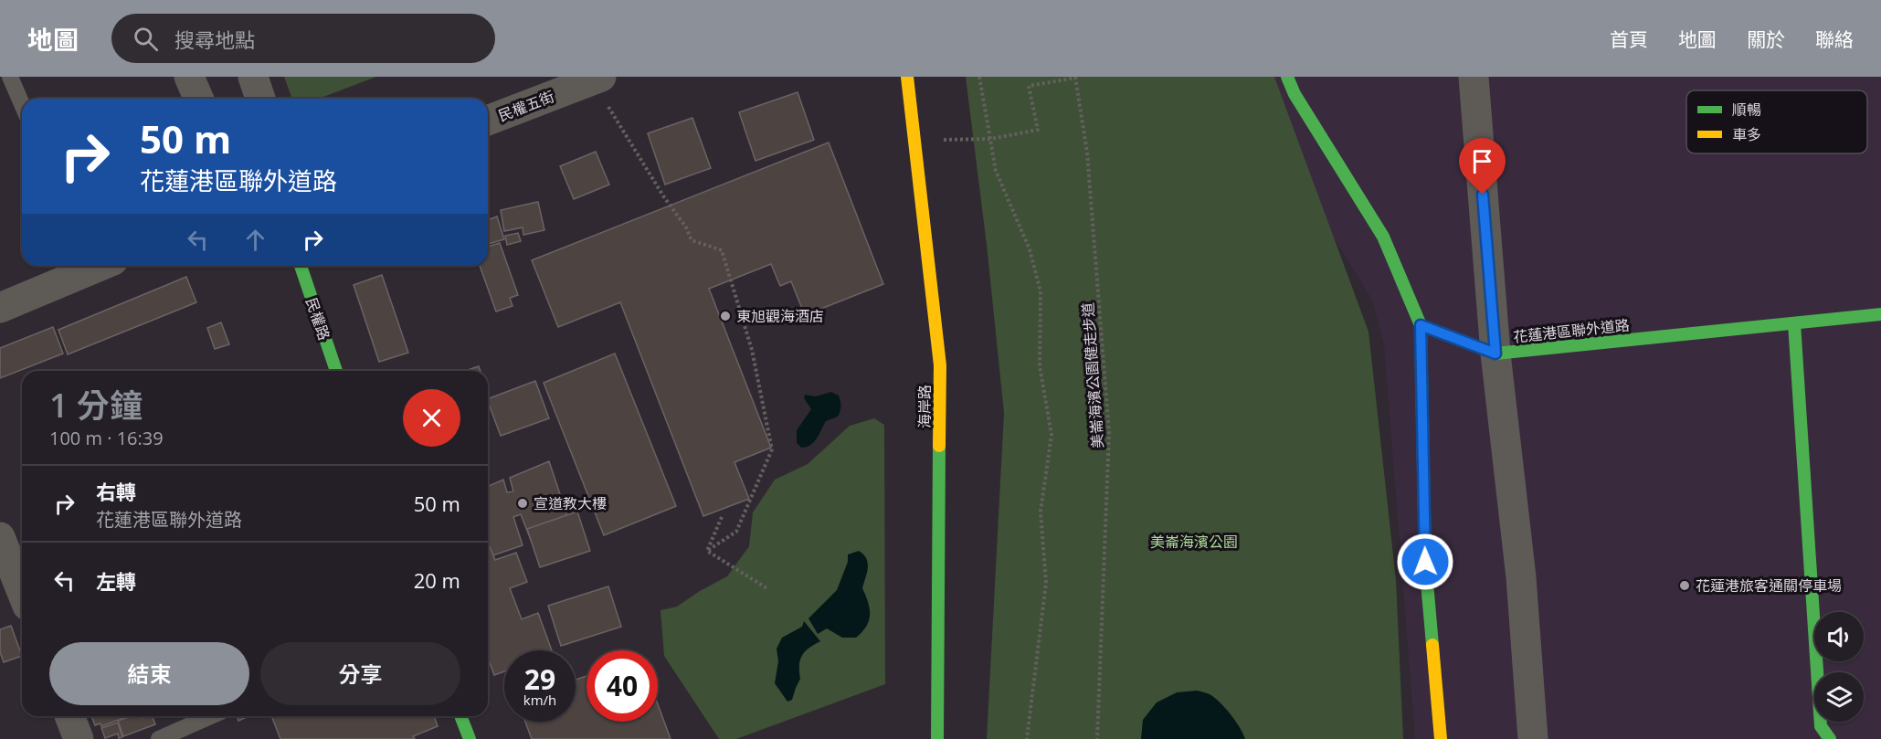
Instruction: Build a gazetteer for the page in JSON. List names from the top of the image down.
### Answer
{
  "streets": {
    "street": [
      "民權五街",
      "民權路",
      "花蓮港區聯外道路",
      "海岸路"
    ],
    "path": ["美崙海濱公園健走步道"]
  },
  "parks": ["美崙海濱公園"],
  "places": ["東旭觀海酒店", "宣道教大樓", "花蓮港旅客通關停車場"],
  "legend": ["順暢", "車多"],
  "page": {
    "header": "地圖",
    "search": "搜尋地點",
    "nav": [
      "首頁",
      "地圖",
      "關於",
      "聯絡"
    ],
    "turn": ["50 m", "花蓮港區聯外道路"],
    "heading": ["1 分鐘", "100 m · 16:39"],
    "list": [
      {
        "name": "右轉",
        "note": "花蓮港區聯外道路",
        "value": "50 m"
      },
      {
        "name": "左轉",
        "value": "20 m"
      }
    ],
    "buttons": ["結束", "分享"],
    "speed": "29 km/h",
    "limit": "40"
  }
}
